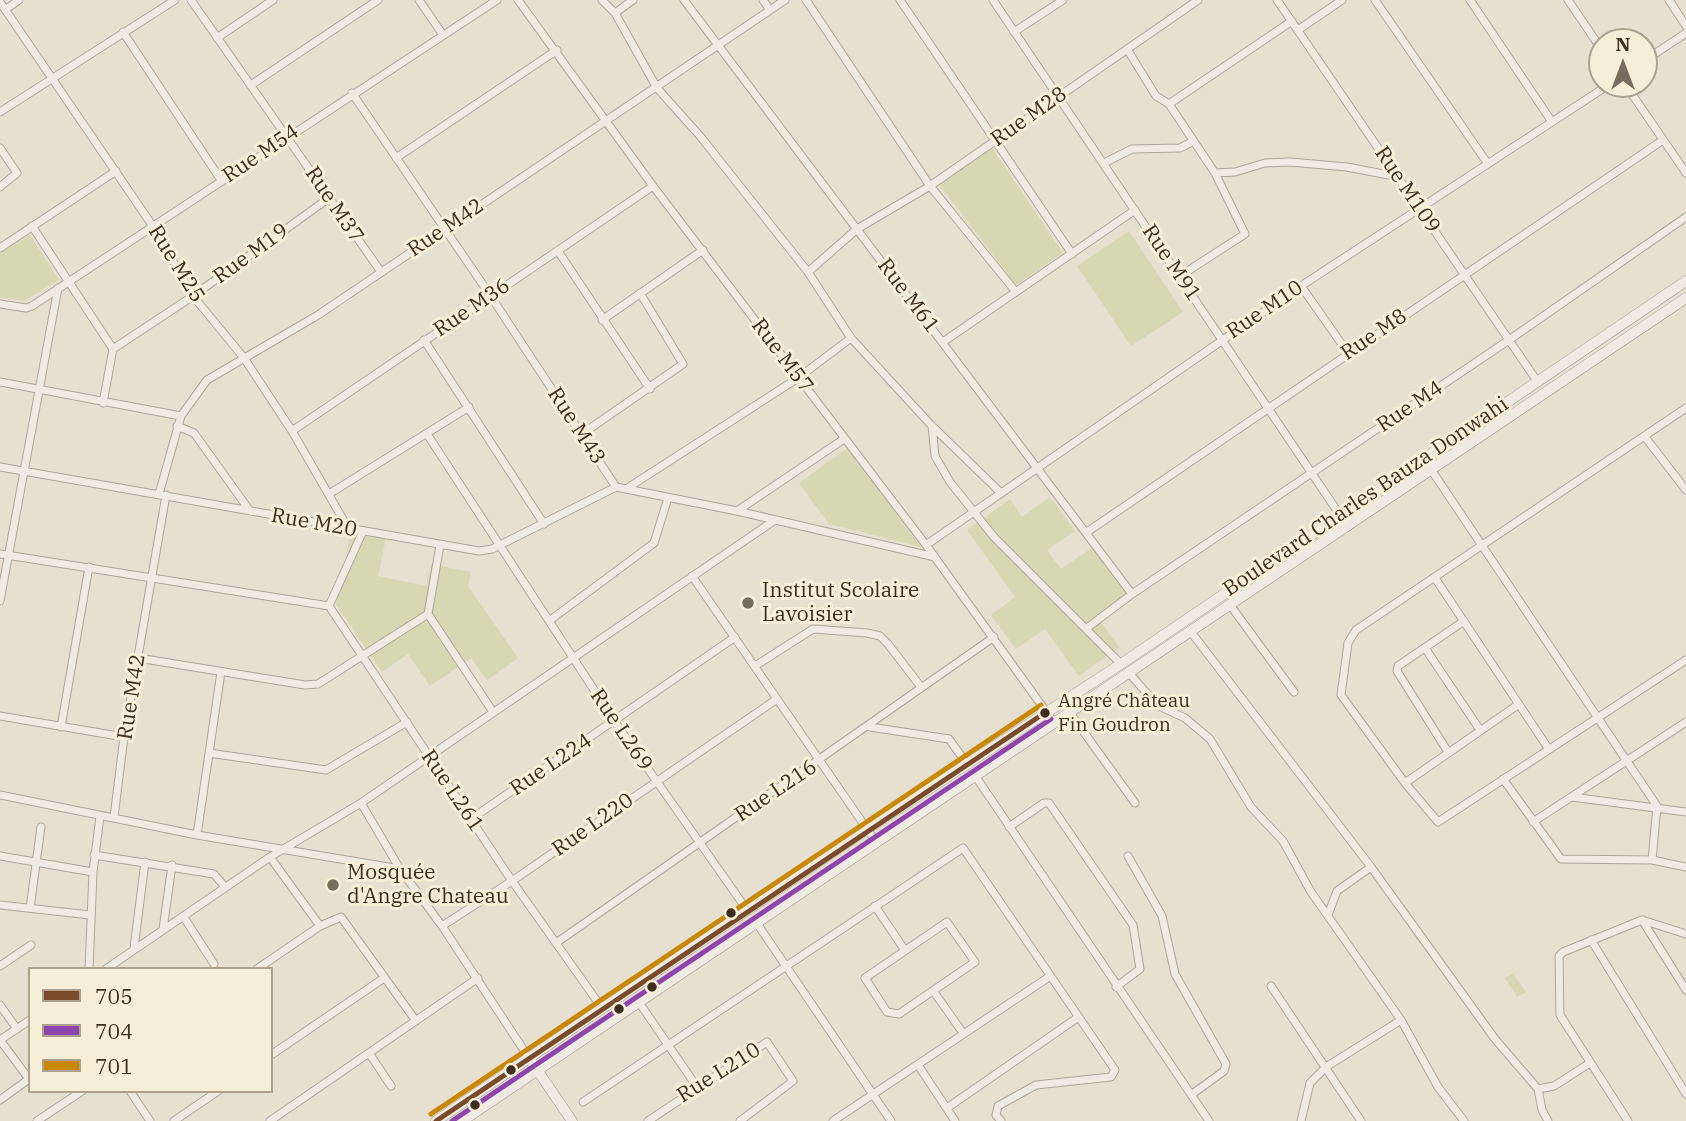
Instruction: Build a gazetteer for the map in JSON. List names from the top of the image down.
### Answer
{
  "streets": {
    "main road": ["Boulevard Charles Bauza Donwahi"],
    "street": [
      "Rue M28",
      "Rue M54",
      "Rue M109",
      "Rue M37",
      "Rue M42",
      "Rue M19",
      "Rue M91",
      "Rue M25",
      "Rue M61",
      "Rue M36",
      "Rue M10",
      "Rue M8",
      "Rue M57",
      "Rue M4",
      "Rue M43",
      "Rue M20",
      "Rue L269",
      "Rue L224",
      "Rue L261",
      "Rue L216",
      "Rue L220",
      "Rue L210"
    ]
  },
  "crossings": [
    ["Rue M28", "Rue M91"],
    ["Rue M28", "Rue M61"],
    ["Rue M54", "Rue M37"],
    ["Rue M54", "Rue M25"],
    ["Rue M54", "Rue M43"],
    ["Rue M109", "Rue M10"],
    ["Rue M109", "Rue M8"],
    ["Rue M109", "Rue M4"],
    ["Rue M109", "Boulevard Charles Bauza Donwahi"],
    ["Rue M37", "Rue M42"],
    ["Rue M37", "Rue M19"],
    ["Rue M42", "Rue M25"],
    ["Rue M42", "Rue M61"],
    ["Rue M42", "Rue M57"],
    ["Rue M42", "Rue M43"],
    ["Rue M42", "Rue M20"],
    ["Rue M19", "Rue M25"],
    ["Rue M91", "Rue M10"],
    ["Rue M91", "Rue M8"],
    ["Rue M91", "Rue M4"],
    ["Rue M91", "Boulevard Charles Bauza Donwahi"],
    ["Rue M25", "Rue M36"],
    ["Rue M25", "Rue M20"],
    ["Rue M61", "Rue M10"],
    ["Rue M61", "Rue M8"],
    ["Rue M61", "Rue M4"],
    ["Rue M36", "Rue M57"],
    ["Rue M36", "Rue M43"],
    ["Rue M10", "Rue M57"],
    ["Rue M57", "Rue M43"],
    ["Rue M57", "Boulevard Charles Bauza Donwahi"],
    ["Rue M57", "Rue L216"],
    ["Rue M43", "Rue M20"],
    ["Boulevard Charles Bauza Donwahi", "Rue L269"],
    ["Boulevard Charles Bauza Donwahi", "Rue L261"],
    ["Rue M20", "Rue L269"],
    ["Rue L269", "Rue L224"],
    ["Rue L269", "Rue L216"],
    ["Rue L269", "Rue L220"],
    ["Rue L224", "Rue L261"],
    ["Rue L261", "Rue L216"],
    ["Rue L261", "Rue L220"]
  ],
  "places": ["Institut Scolaire Lavoisier", "Angré Château Fin Goudron", "Mosquée d'Angre Chateau"],
  "lines": ["transit line 701", "transit line 705", "transit line 704"],
  "legend": ["705", "704", "701"],
  "north": "top"
}
